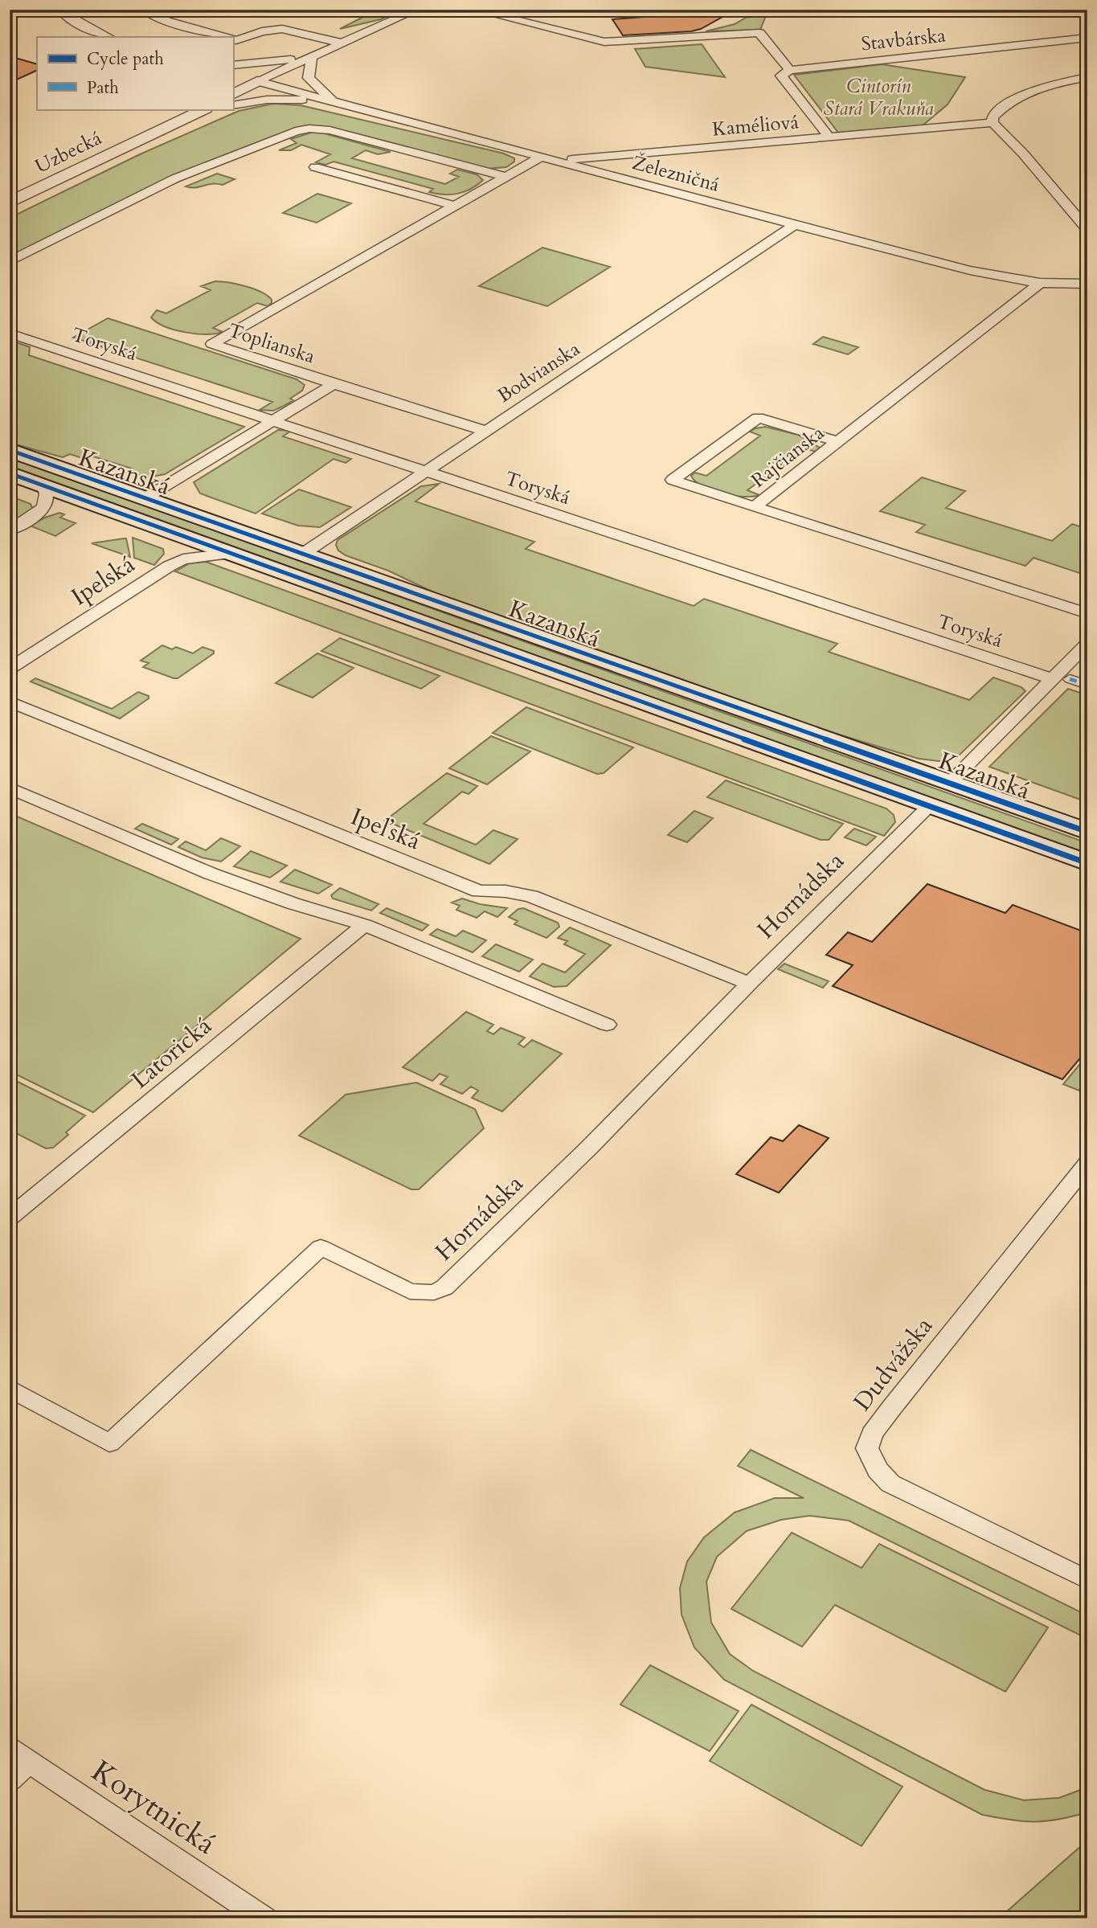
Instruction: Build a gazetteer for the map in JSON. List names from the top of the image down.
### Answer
{
  "streets": {
    "main road": ["Kazanská"],
    "street": [
      "Stavbárska",
      "Kaméliová",
      "Uzbecká",
      "Železničná",
      "Toplianska",
      "Toryská",
      "Bodvianska",
      "Rajčianska",
      "Ipelská",
      "Ipeľská",
      "Hornádska",
      "Latorická",
      "Dudvážska",
      "Korytnická"
    ]
  },
  "crossings": [
    ["Kaméliová", "Železničná"],
    ["Kaméliová", "Toplianska"],
    ["Železničná", "Toplianska"],
    ["Železničná", "Bodvianska"],
    ["Železničná", "Rajčianska"],
    ["Toplianska", "Toryská"],
    ["Toplianska", "Kazanská"],
    ["Toryská", "Bodvianska"],
    ["Bodvianska", "Kazanská"],
    ["Kazanská", "Ipelská"],
    ["Kazanská", "Hornádska"],
    ["Ipeľská", "Hornádska"]
  ],
  "parks": ["Cintorín Stará Vrakuňa"],
  "legend": ["Cycle path", "Path"]
}
